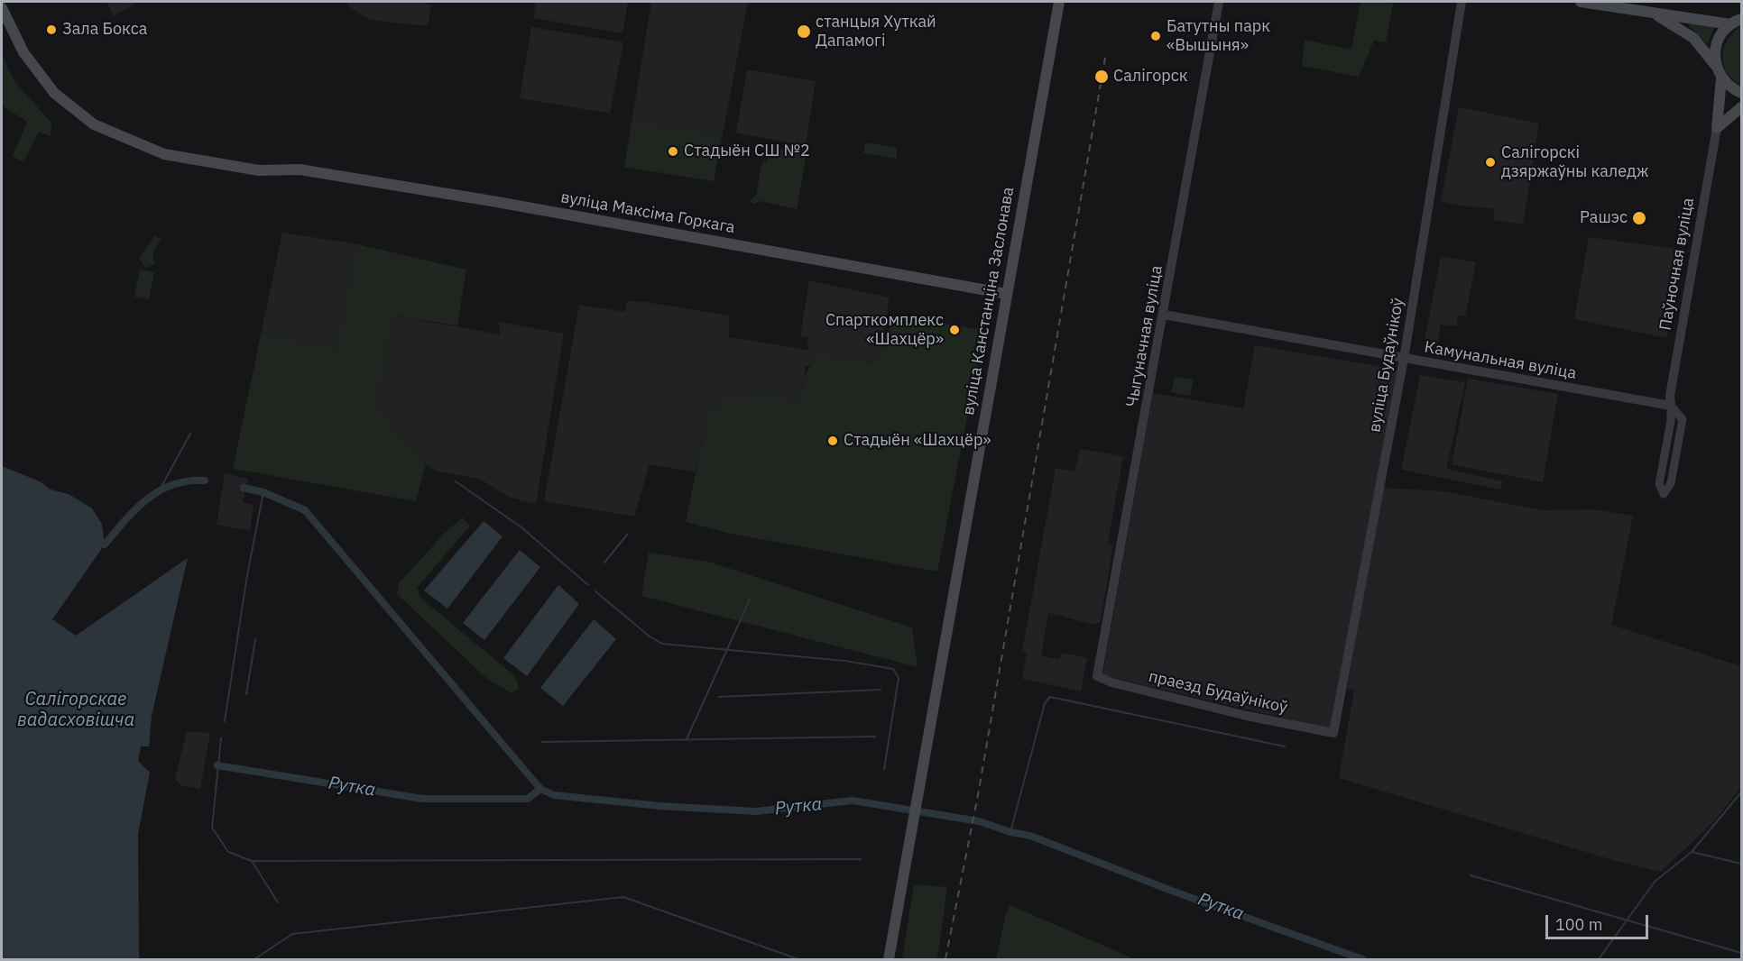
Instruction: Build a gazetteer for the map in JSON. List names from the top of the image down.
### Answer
{
  "streets": {
    "main road": ["вуліца Максіма Горкага", "вуліца Канстанціна Заслонава"],
    "street": [
      "Паўночная вуліца",
      "Чыгуначная вуліца",
      "Камунальная вуліца",
      "вуліца Будаўнікоў",
      "праезд Будаўнікоў"
    ]
  },
  "crossings": [
    ["вуліца Максіма Горкага", "вуліца Канстанціна Заслонава"],
    ["Паўночная вуліца", "Камунальная вуліца"],
    ["Чыгуначная вуліца", "Камунальная вуліца"],
    ["Чыгуначная вуліца", "праезд Будаўнікоў"],
    ["Камунальная вуліца", "вуліца Будаўнікоў"],
    ["вуліца Будаўнікоў", "праезд Будаўнікоў"]
  ],
  "water": ["Салігорскае вадасховішча", "Рутка"],
  "places": [
    "Зала Бокса",
    "станцыя Хуткай Дапамогі",
    "Батутны парк «Вышыня»",
    "Салігорск",
    "Стадыён СШ №2",
    "Салігорскі дзяржаўны каледж",
    "Рашэс",
    "Спарткомплекс «Шахцёр»",
    "Стадыён «Шахцёр»"
  ],
  "scale_bar": "100 m"
}
